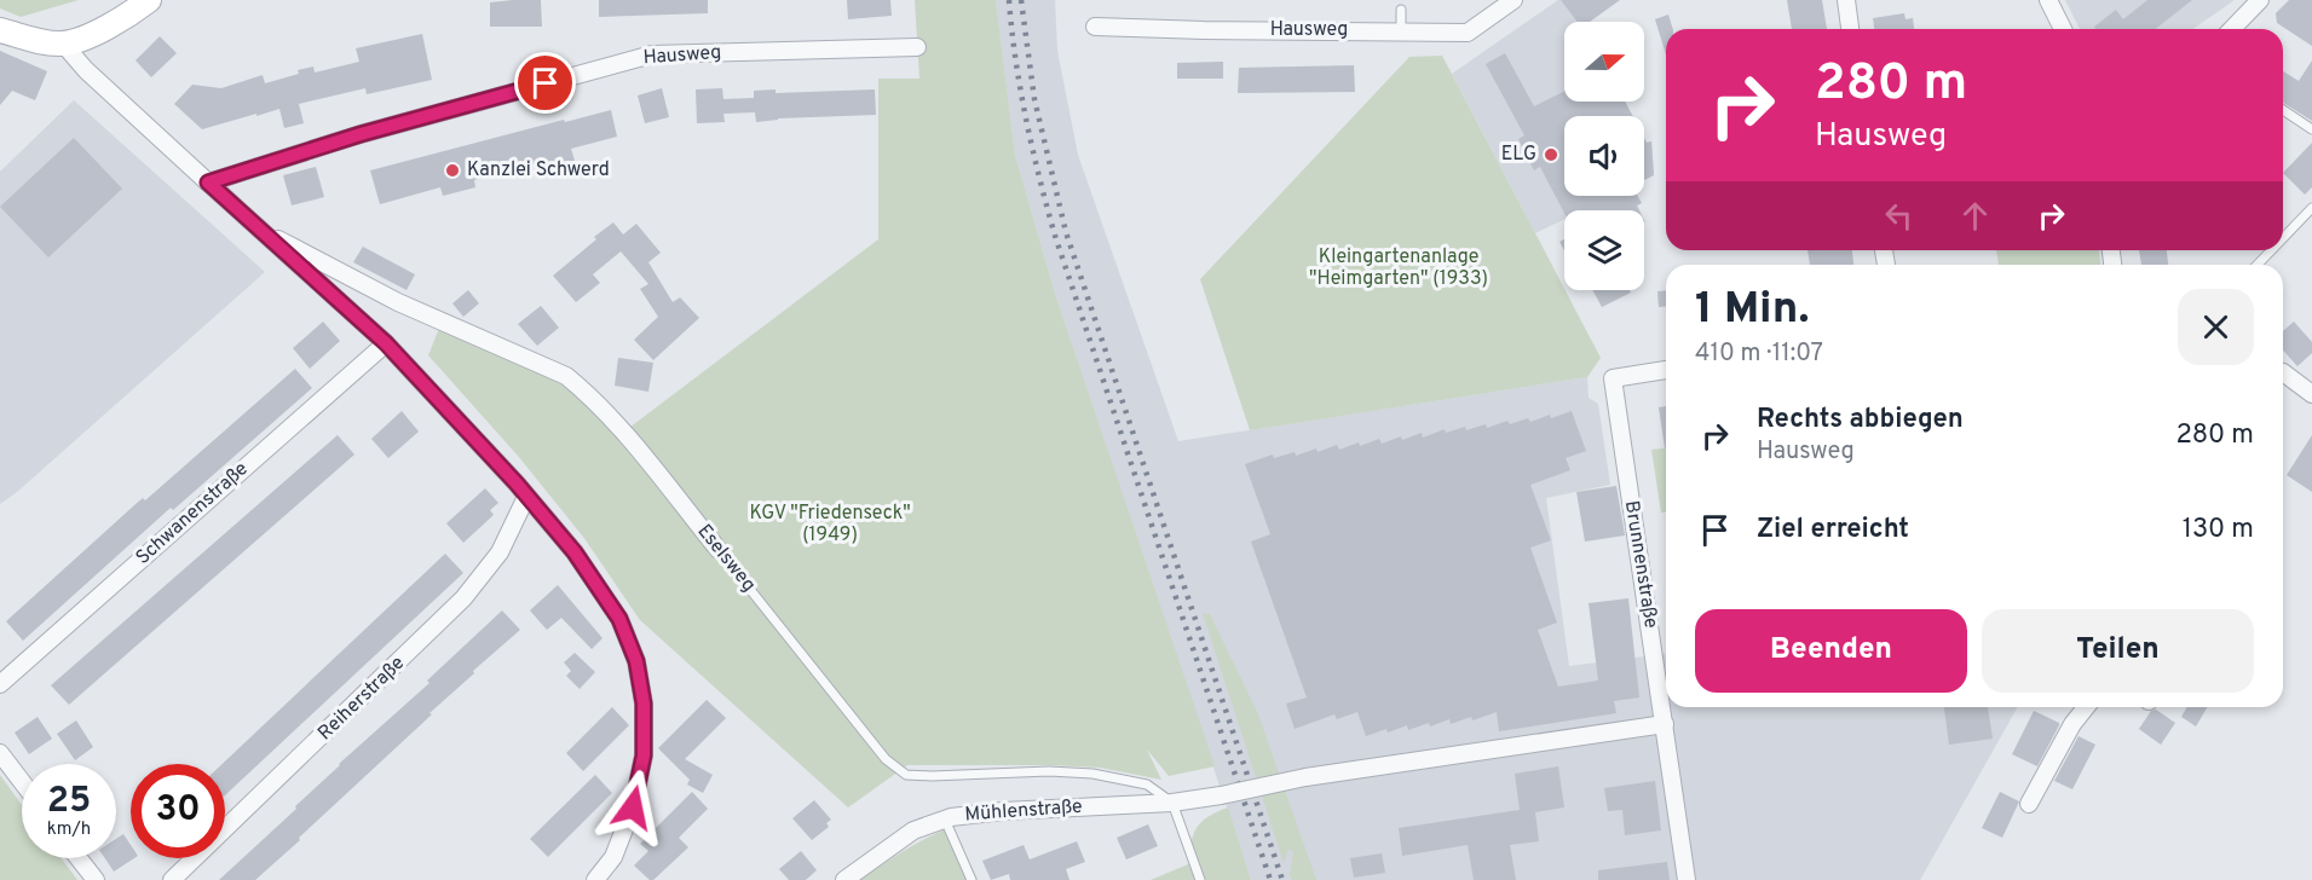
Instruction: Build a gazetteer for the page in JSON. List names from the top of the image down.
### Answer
{
  "streets": {
    "street": [
      "Hausweg",
      "Schwanenstraße",
      "Eselsweg",
      "Brunnenstraße",
      "Reiherstraße",
      "Mühlenstraße"
    ]
  },
  "crossings": [
    ["Eselsweg", "Mühlenstraße"],
    ["Brunnenstraße", "Mühlenstraße"]
  ],
  "parks": ["Kleingartenanlage \"Heimgarten\" (1933)", "KGV \"Friedenseck\" (1949)"],
  "places": ["ELG", "Kanzlei Schwerd"],
  "north": "right",
  "page": {
    "turn": ["280 m", "Hausweg"],
    "heading": ["1 Min.", "410 m · 11:07"],
    "list": [
      {
        "name": "Rechts abbiegen",
        "note": "Hausweg",
        "value": "280 m"
      },
      {
        "name": "Ziel erreicht",
        "value": "130 m"
      }
    ],
    "buttons": ["Beenden", "Teilen"],
    "speed": "25 km/h",
    "limit": "30"
  }
}
